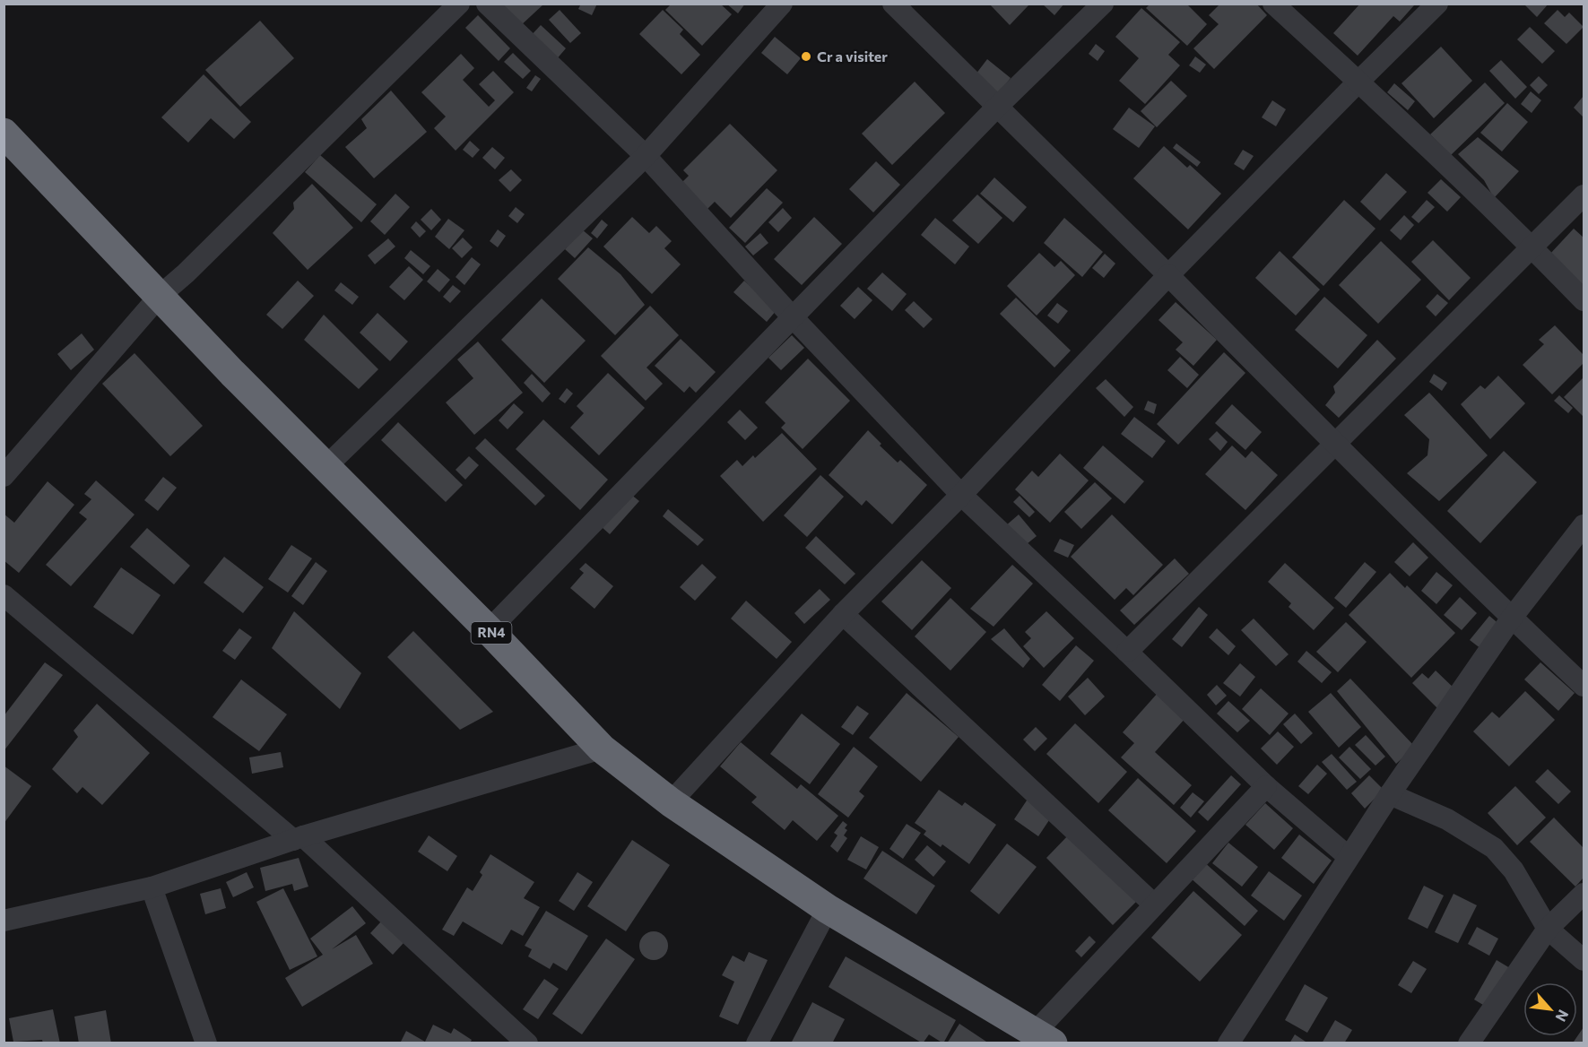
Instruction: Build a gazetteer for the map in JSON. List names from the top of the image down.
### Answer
{
  "streets": {
    "highway": ["RN4"]
  },
  "places": ["Cr a visiter"],
  "north": "bottom right"
}
